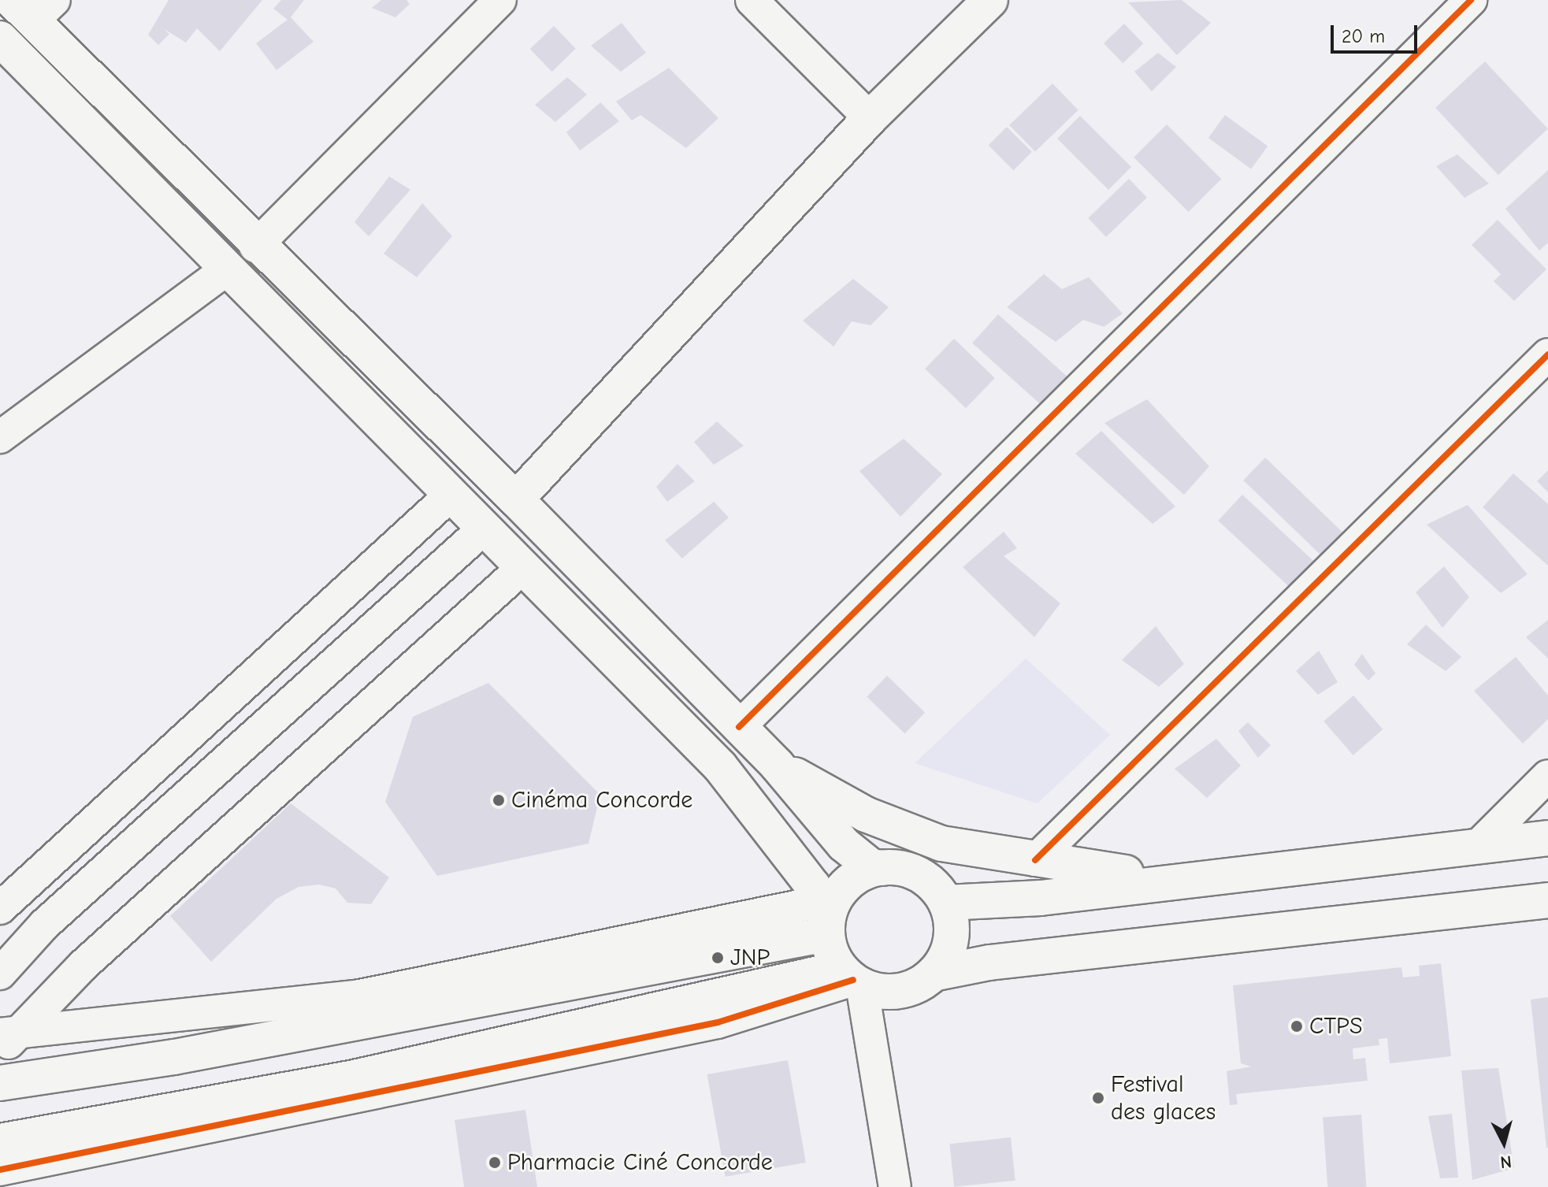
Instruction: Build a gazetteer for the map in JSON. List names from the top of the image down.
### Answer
{
  "places": [
    "Cinéma Concorde",
    "JNP",
    "CTPS",
    "Festival des glaces",
    "Pharmacie Ciné Concorde"
  ],
  "scale_bar": "20 m",
  "north": "bottom"
}
